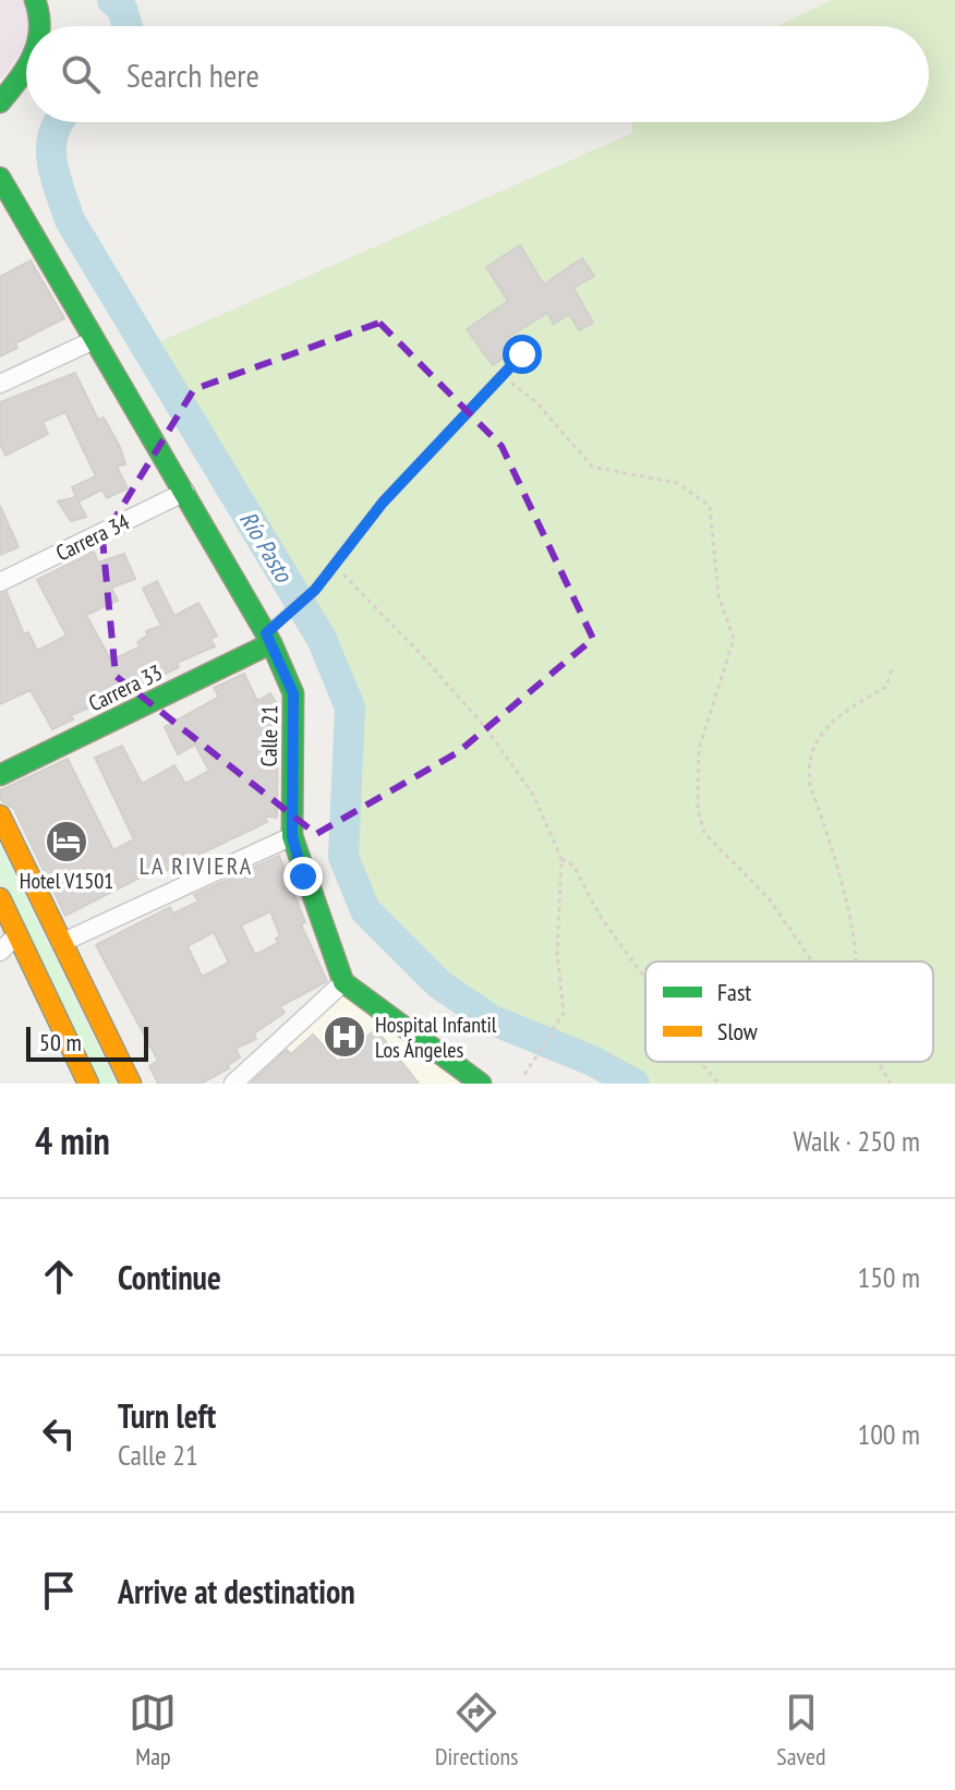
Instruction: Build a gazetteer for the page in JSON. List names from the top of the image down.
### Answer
{
  "streets": {
    "street": ["Carrera 34", "Carrera 33", "Calle 21"]
  },
  "crossings": [
    ["Carrera 34", "Calle 21"],
    ["Carrera 33", "Calle 21"]
  ],
  "districts": ["LA RIVIERA"],
  "water": ["Río Pasto"],
  "places": {
    "hotel": ["Hotel V1501"],
    "hospital": ["Hospital Infantil Los Ángeles"]
  },
  "legend": ["Fast", "Slow"],
  "scale_bar": "50 m",
  "page": {
    "search": "Search here",
    "scale": "50 m",
    "heading": ["4 min", "Walk · 250 m"],
    "list": [
      ["Continue", "150 m"],
      ["Turn left", "Calle 21", "100 m"],
      "Arrive at destination"
    ],
    "nav": ["Map", "Directions", "Saved"]
  }
}
